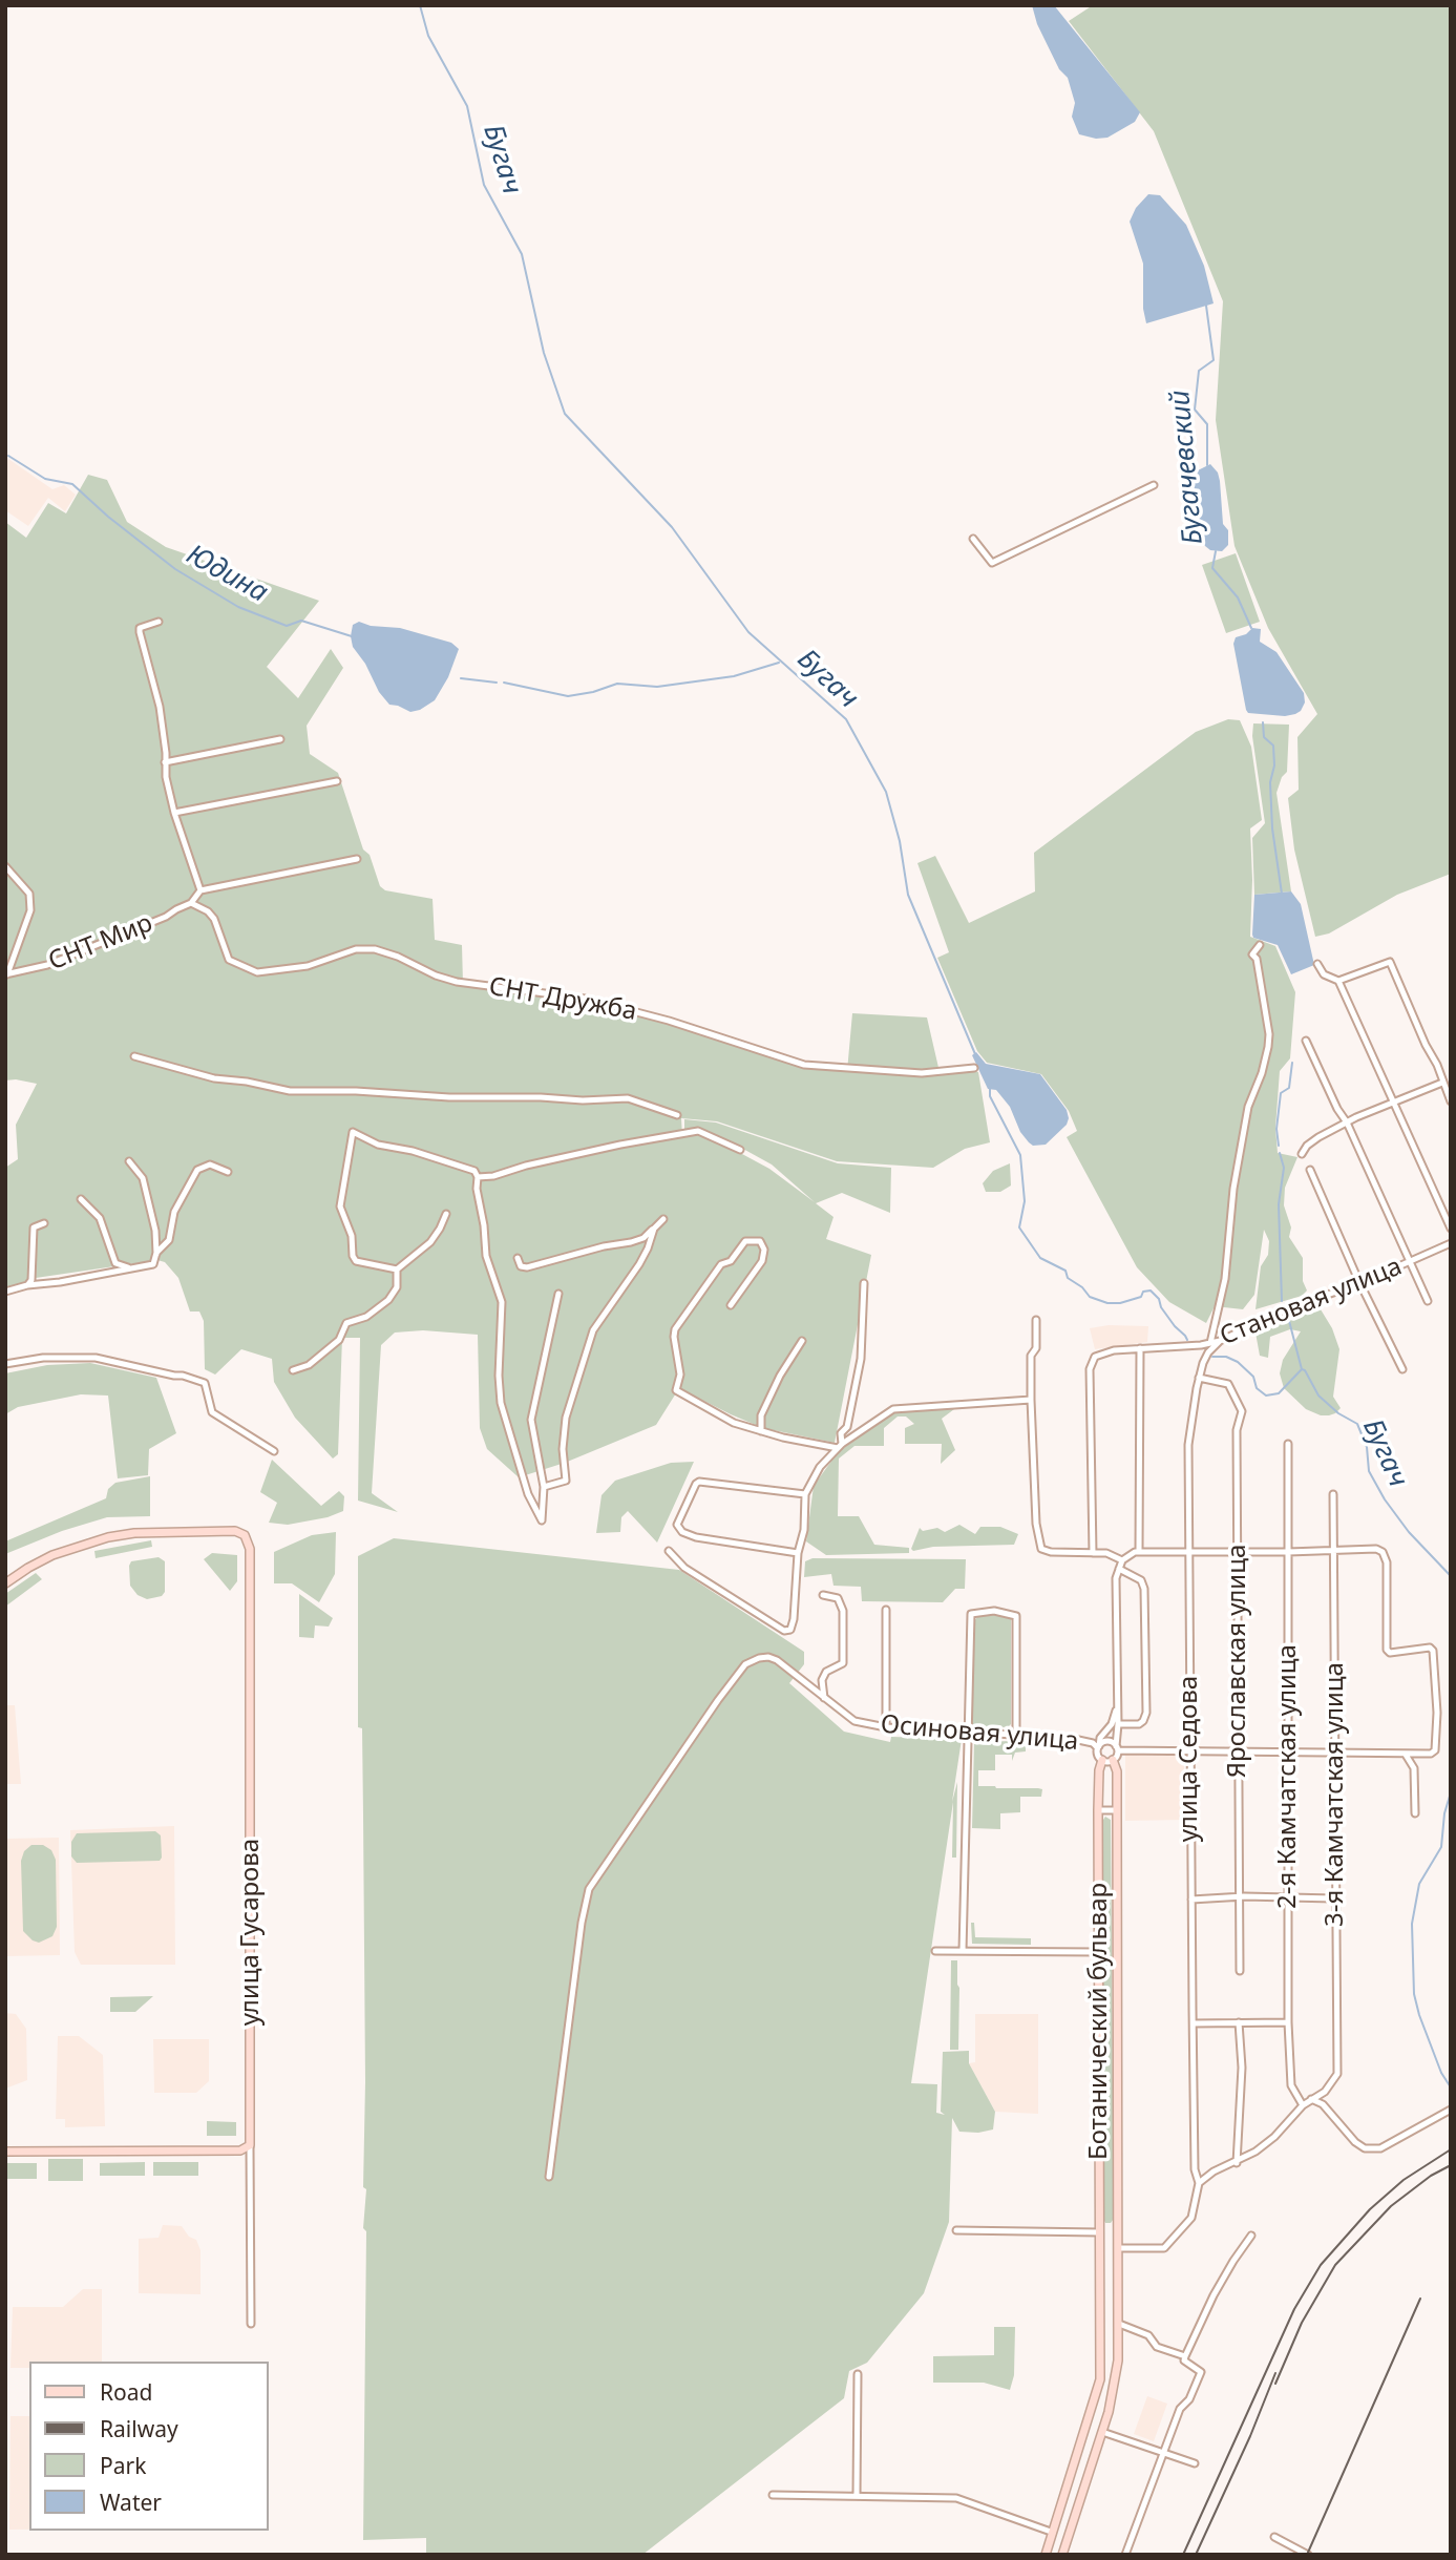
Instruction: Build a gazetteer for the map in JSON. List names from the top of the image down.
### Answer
{
  "streets": {
    "street": [
      "СНТ Мир",
      "СНТ Дружба",
      "Становая улица",
      "Ярославская улица",
      "Осиновая улица",
      "улица Седова",
      "2-я Камчатская улица",
      "3-я Камчатская улица",
      "улица Гусарова",
      "Ботанический бульвар"
    ]
  },
  "crossings": [
    ["СНТ Мир", "СНТ Дружба"],
    ["Становая улица", "улица Седова"],
    ["Ярославская улица", "улица Седова"],
    ["Осиновая улица", "Ботанический бульвар"],
    ["улица Седова", "Ботанический бульвар"]
  ],
  "water": ["Бугач", "Бугачевский", "Юдина"],
  "legend": [
    "Road",
    "Railway",
    "Park",
    "Water"
  ]
}
